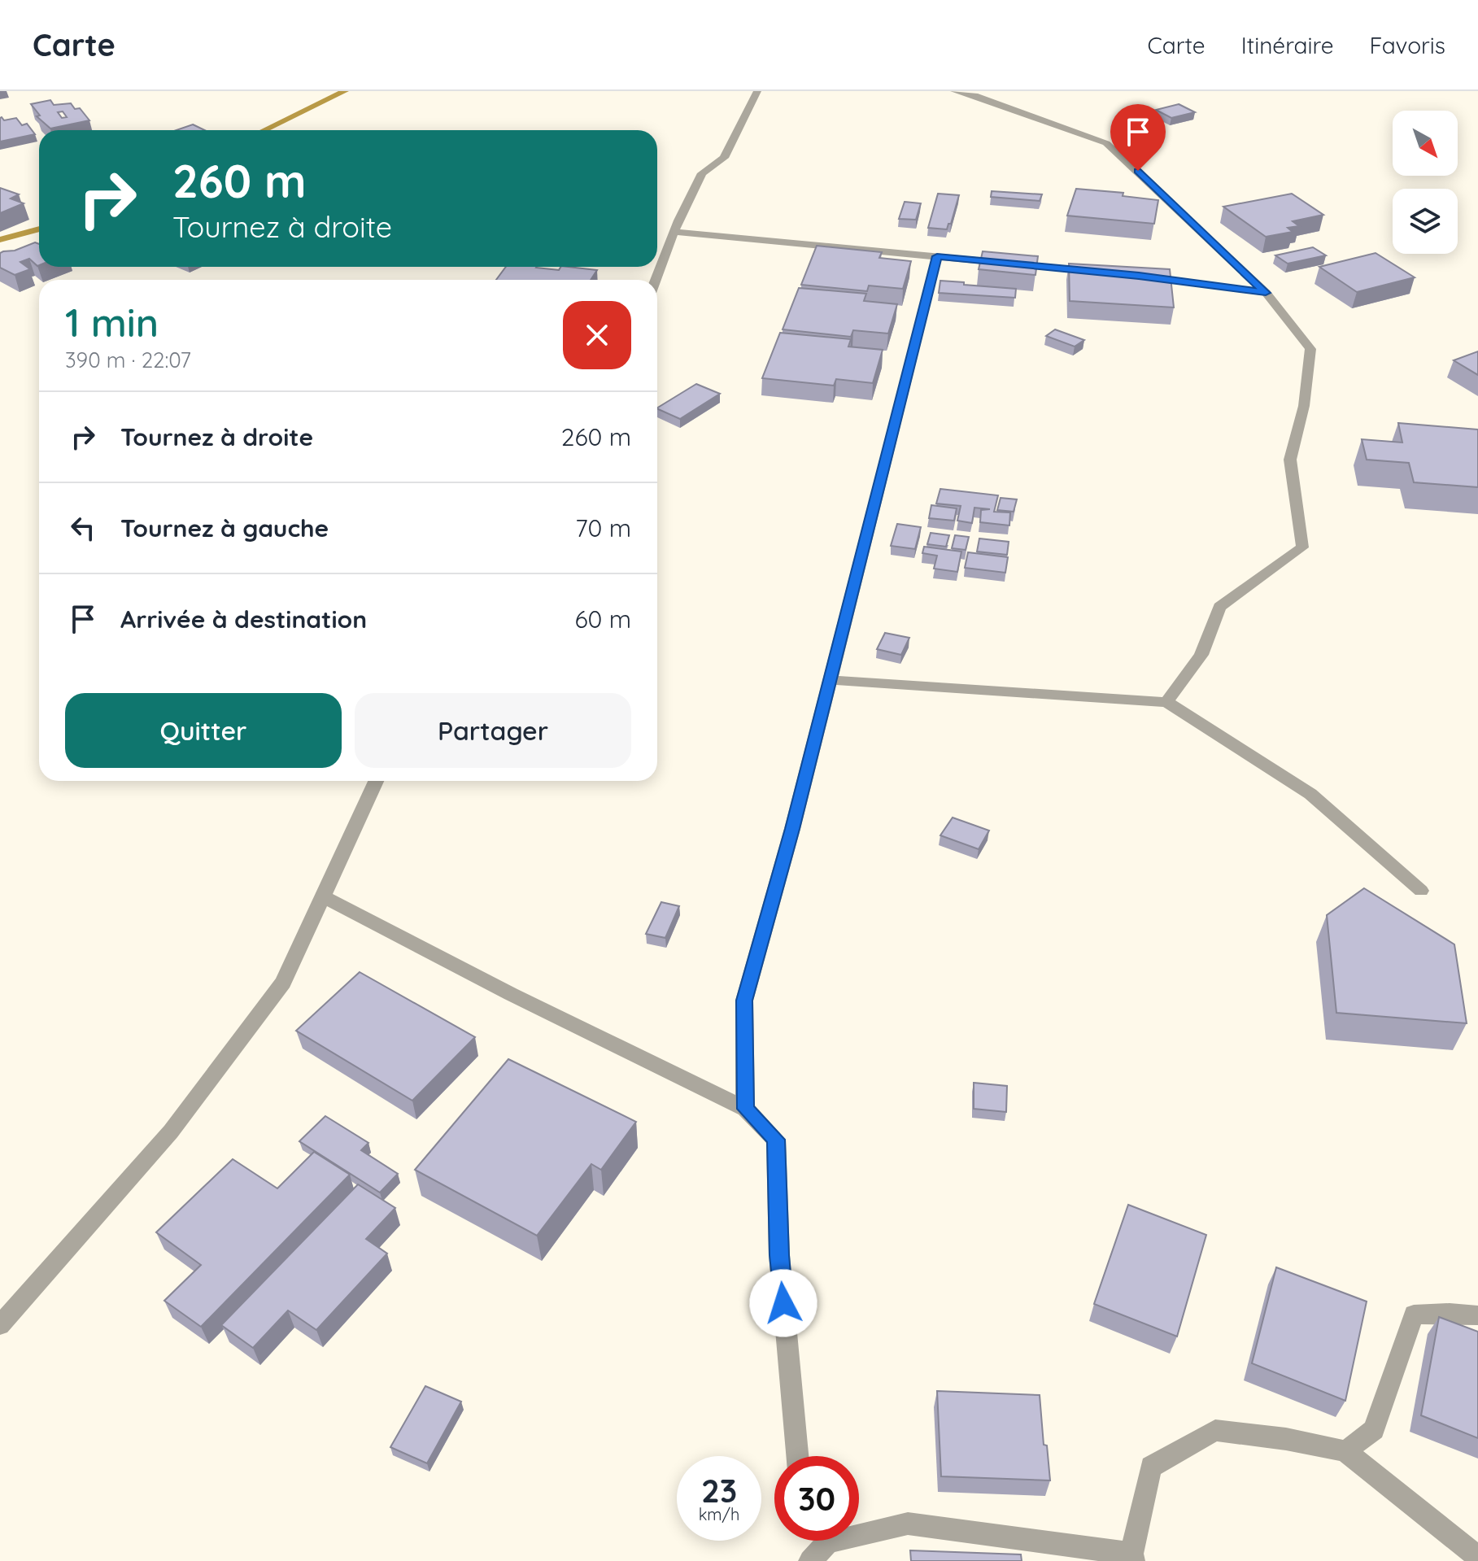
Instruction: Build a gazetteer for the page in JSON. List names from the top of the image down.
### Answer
{
  "north": "bottom right",
  "page": {
    "header": "Carte",
    "nav": ["Carte", "Itinéraire", "Favoris"],
    "turn": ["260 m", "Tournez à droite"],
    "heading": ["1 min", "390 m · 22:07"],
    "list": [
      {
        "name": "Tournez à droite",
        "value": "260 m"
      },
      {
        "name": "Tournez à gauche",
        "value": "70 m"
      },
      {
        "name": "Arrivée à destination",
        "value": "60 m"
      }
    ],
    "buttons": ["Quitter", "Partager"],
    "speed": "23 km/h",
    "limit": "30"
  }
}
